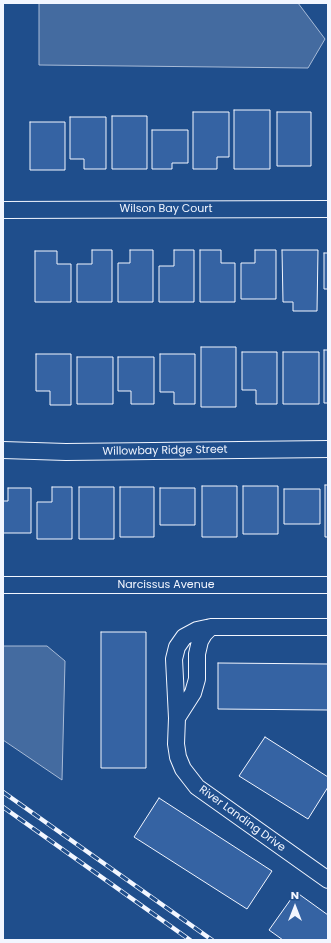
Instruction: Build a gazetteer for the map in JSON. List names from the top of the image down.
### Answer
{
  "streets": {
    "street": [
      "Wilson Bay Court",
      "Willowbay Ridge Street",
      "Narcissus Avenue",
      "River Landing Drive"
    ]
  },
  "north": "top"
}
